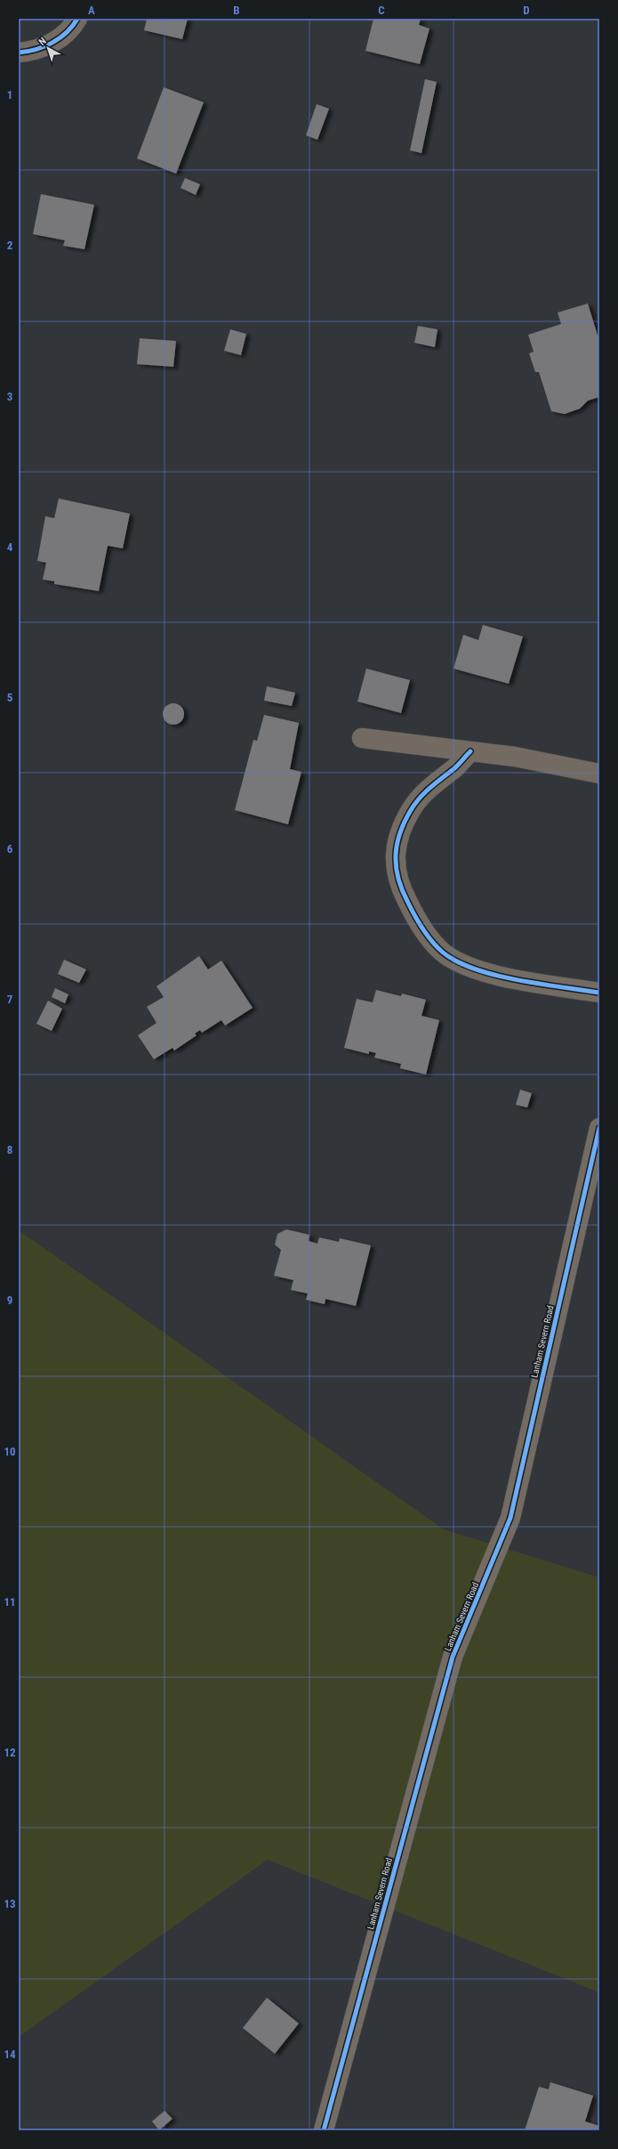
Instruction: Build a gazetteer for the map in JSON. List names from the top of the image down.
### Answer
{
  "streets": {
    "main road": ["Lanham Severn Road"]
  },
  "north": "top left",
  "grid": {
    "columns": [
      "A",
      "B",
      "C",
      "D"
    ],
    "rows": [
      "1",
      "2",
      "3",
      "4",
      "5",
      "6",
      "7",
      "8",
      "9",
      "10",
      "11",
      "12",
      "13",
      "14"
    ]
  }
}
